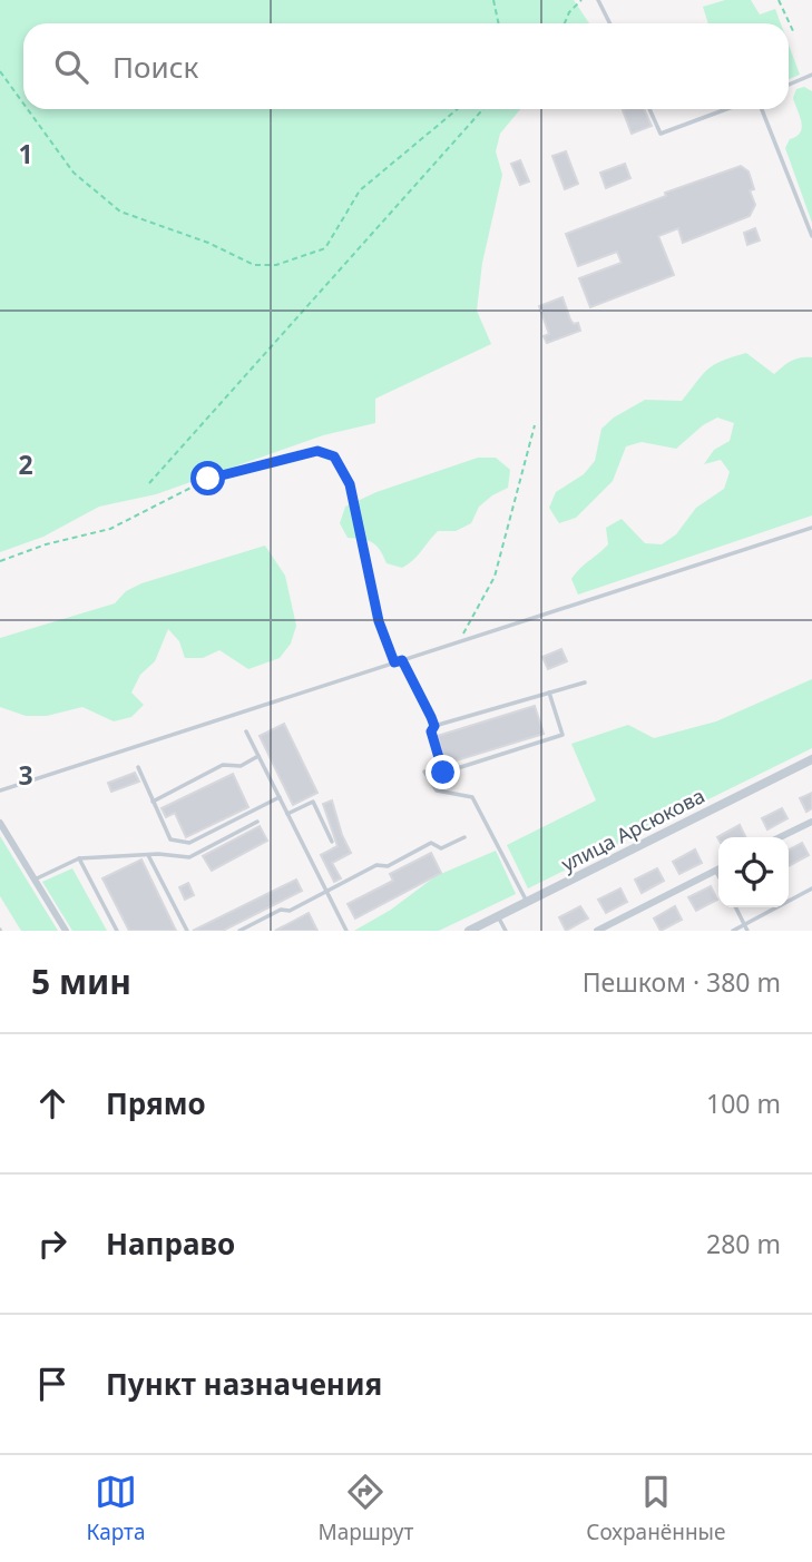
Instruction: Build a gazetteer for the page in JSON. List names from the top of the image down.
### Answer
{
  "streets": {
    "street": ["улица Арсюкова"]
  },
  "page": {
    "search": "Поиск",
    "heading": ["5 мин", "Пешком · 380 m"],
    "list": [
      ["Прямо", "100 m"],
      ["Направо", "280 m"],
      "Пункт назначения"
    ],
    "nav": ["Карта", "Маршрут", "Сохранённые"]
  },
  "grid": {
    "rows": ["1", "2", "3"]
  }
}
